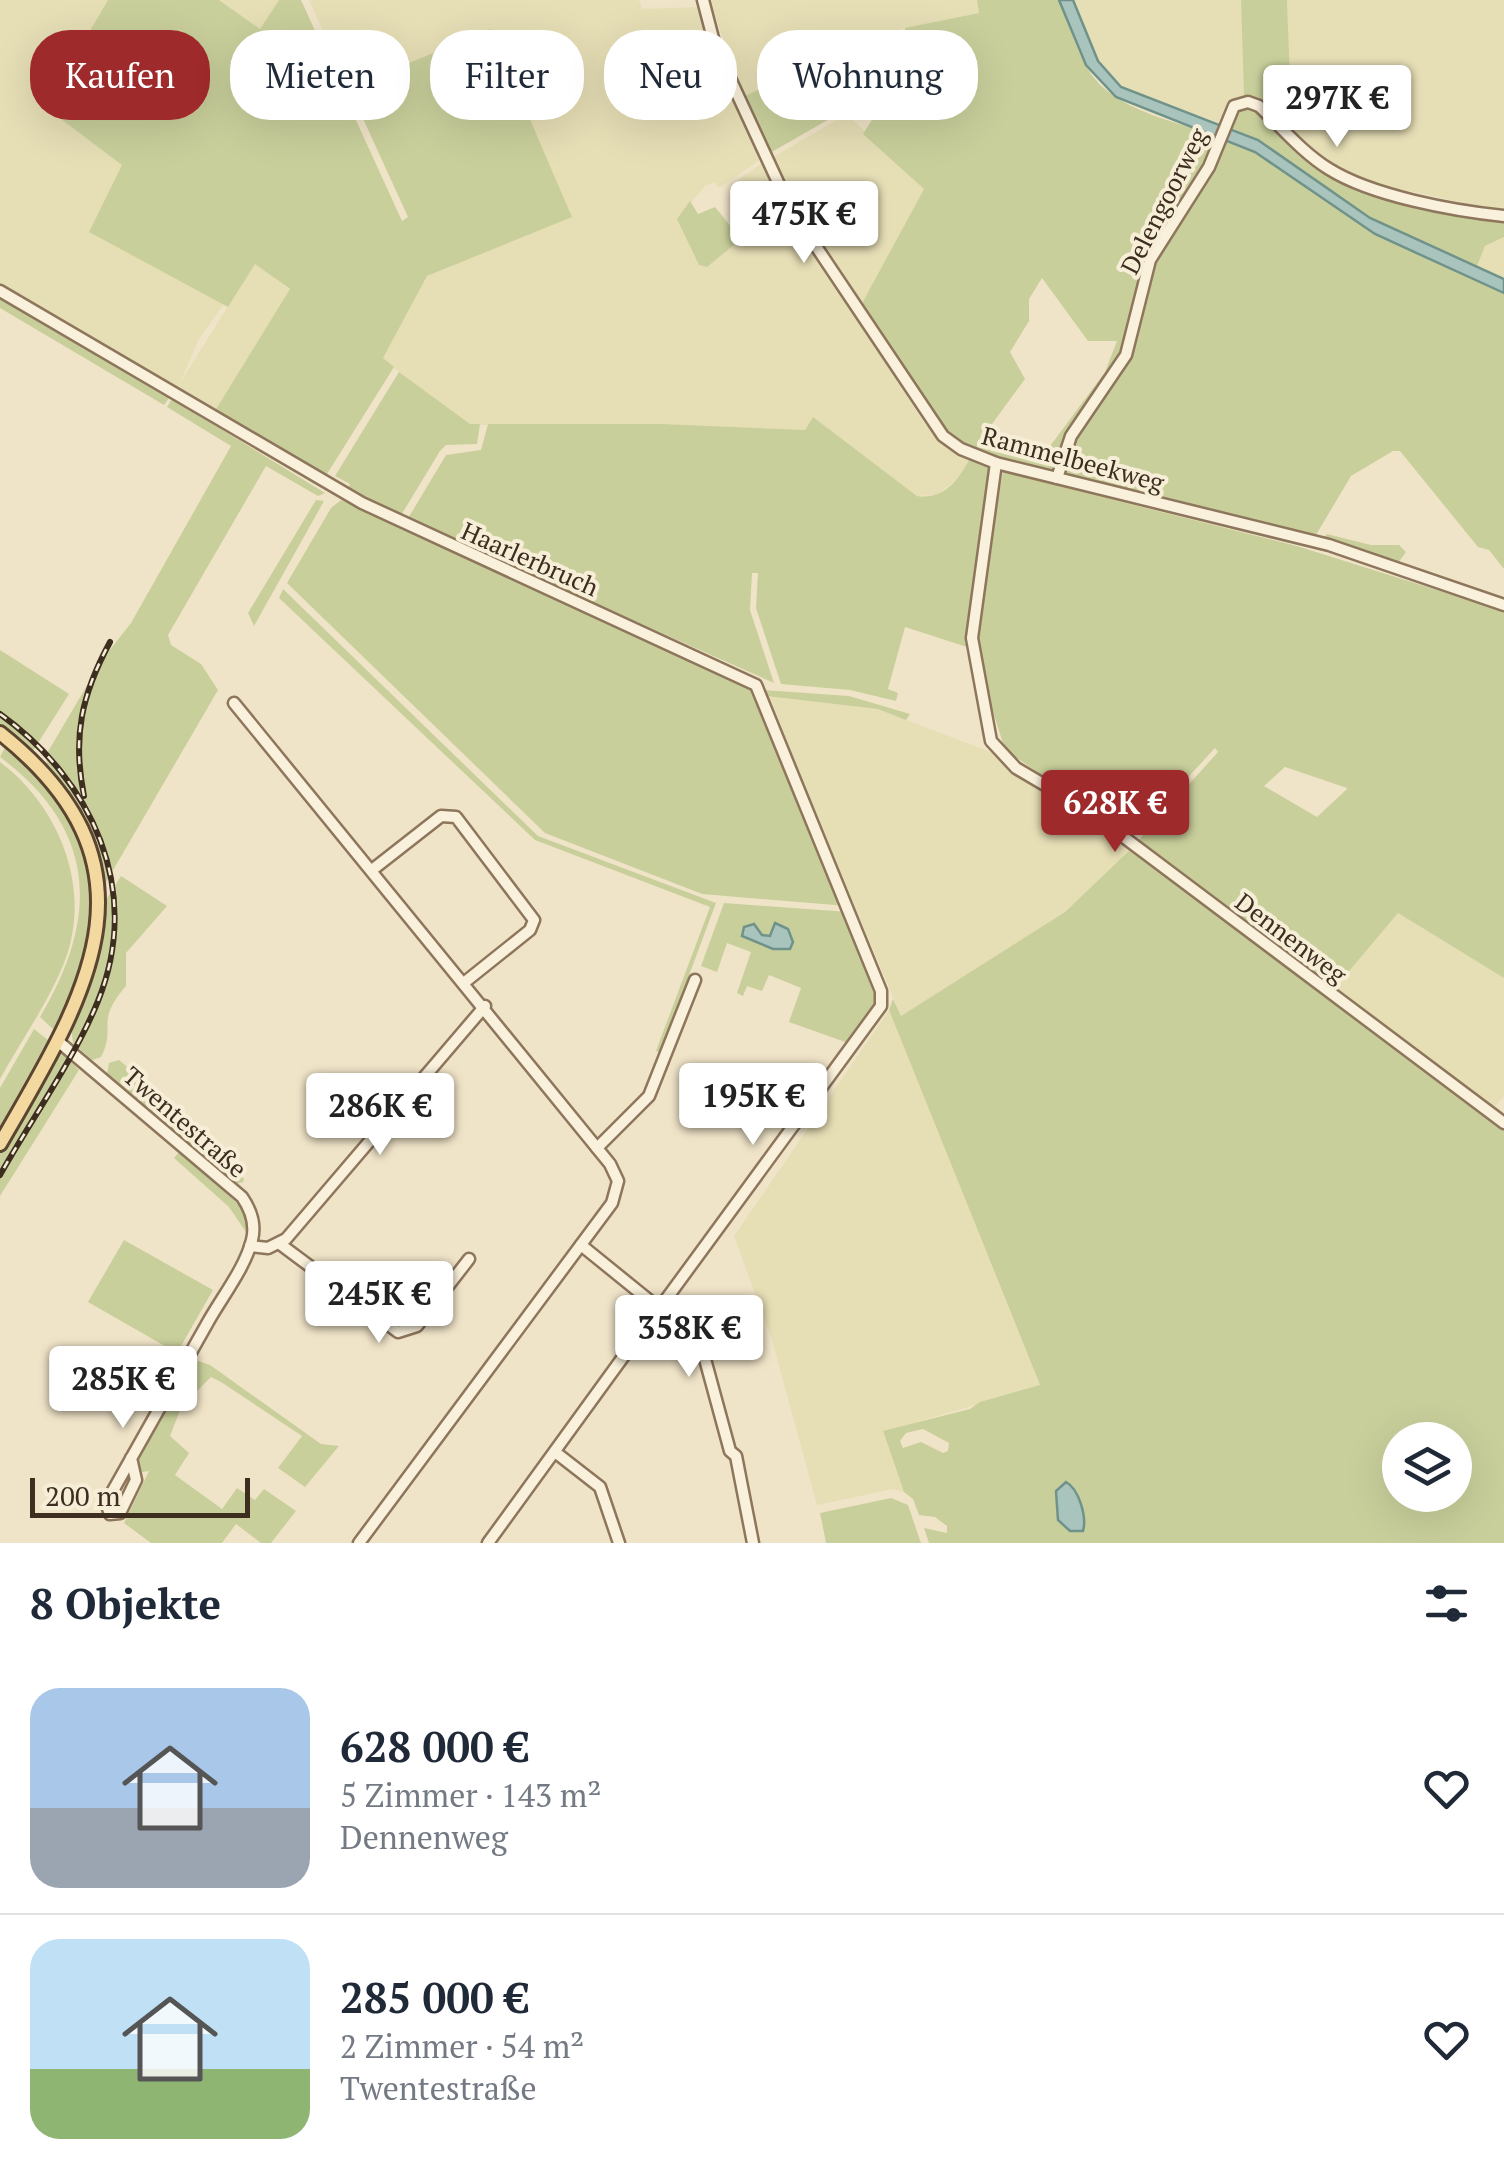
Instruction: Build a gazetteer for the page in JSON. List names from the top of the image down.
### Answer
{
  "streets": {
    "street": [
      "Delengoorweg",
      "Rammelbeekweg",
      "Haarlerbruch",
      "Dennenweg",
      "Twentestraße"
    ]
  },
  "crossings": [
    ["Delengoorweg", "Rammelbeekweg"],
    ["Rammelbeekweg", "Dennenweg"]
  ],
  "scale_bar": "200 m",
  "page": {
    "chip": [
      "Kaufen",
      "Mieten",
      "Filter",
      "Neu",
      "Wohnung"
    ],
    "price": [
      "297K €",
      "475K €",
      "628K €",
      "195K €",
      "286K €",
      "245K €",
      "358K €",
      "285K €"
    ],
    "scale": "200 m",
    "heading": "8 Objekte",
    "list": [
      {
        "name": "628 000 €",
        "note": "5 Zimmer · 143 m² · Dennenweg"
      },
      {
        "name": "285 000 €",
        "note": "2 Zimmer · 54 m² · Twentestraße"
      }
    ]
  }
}
